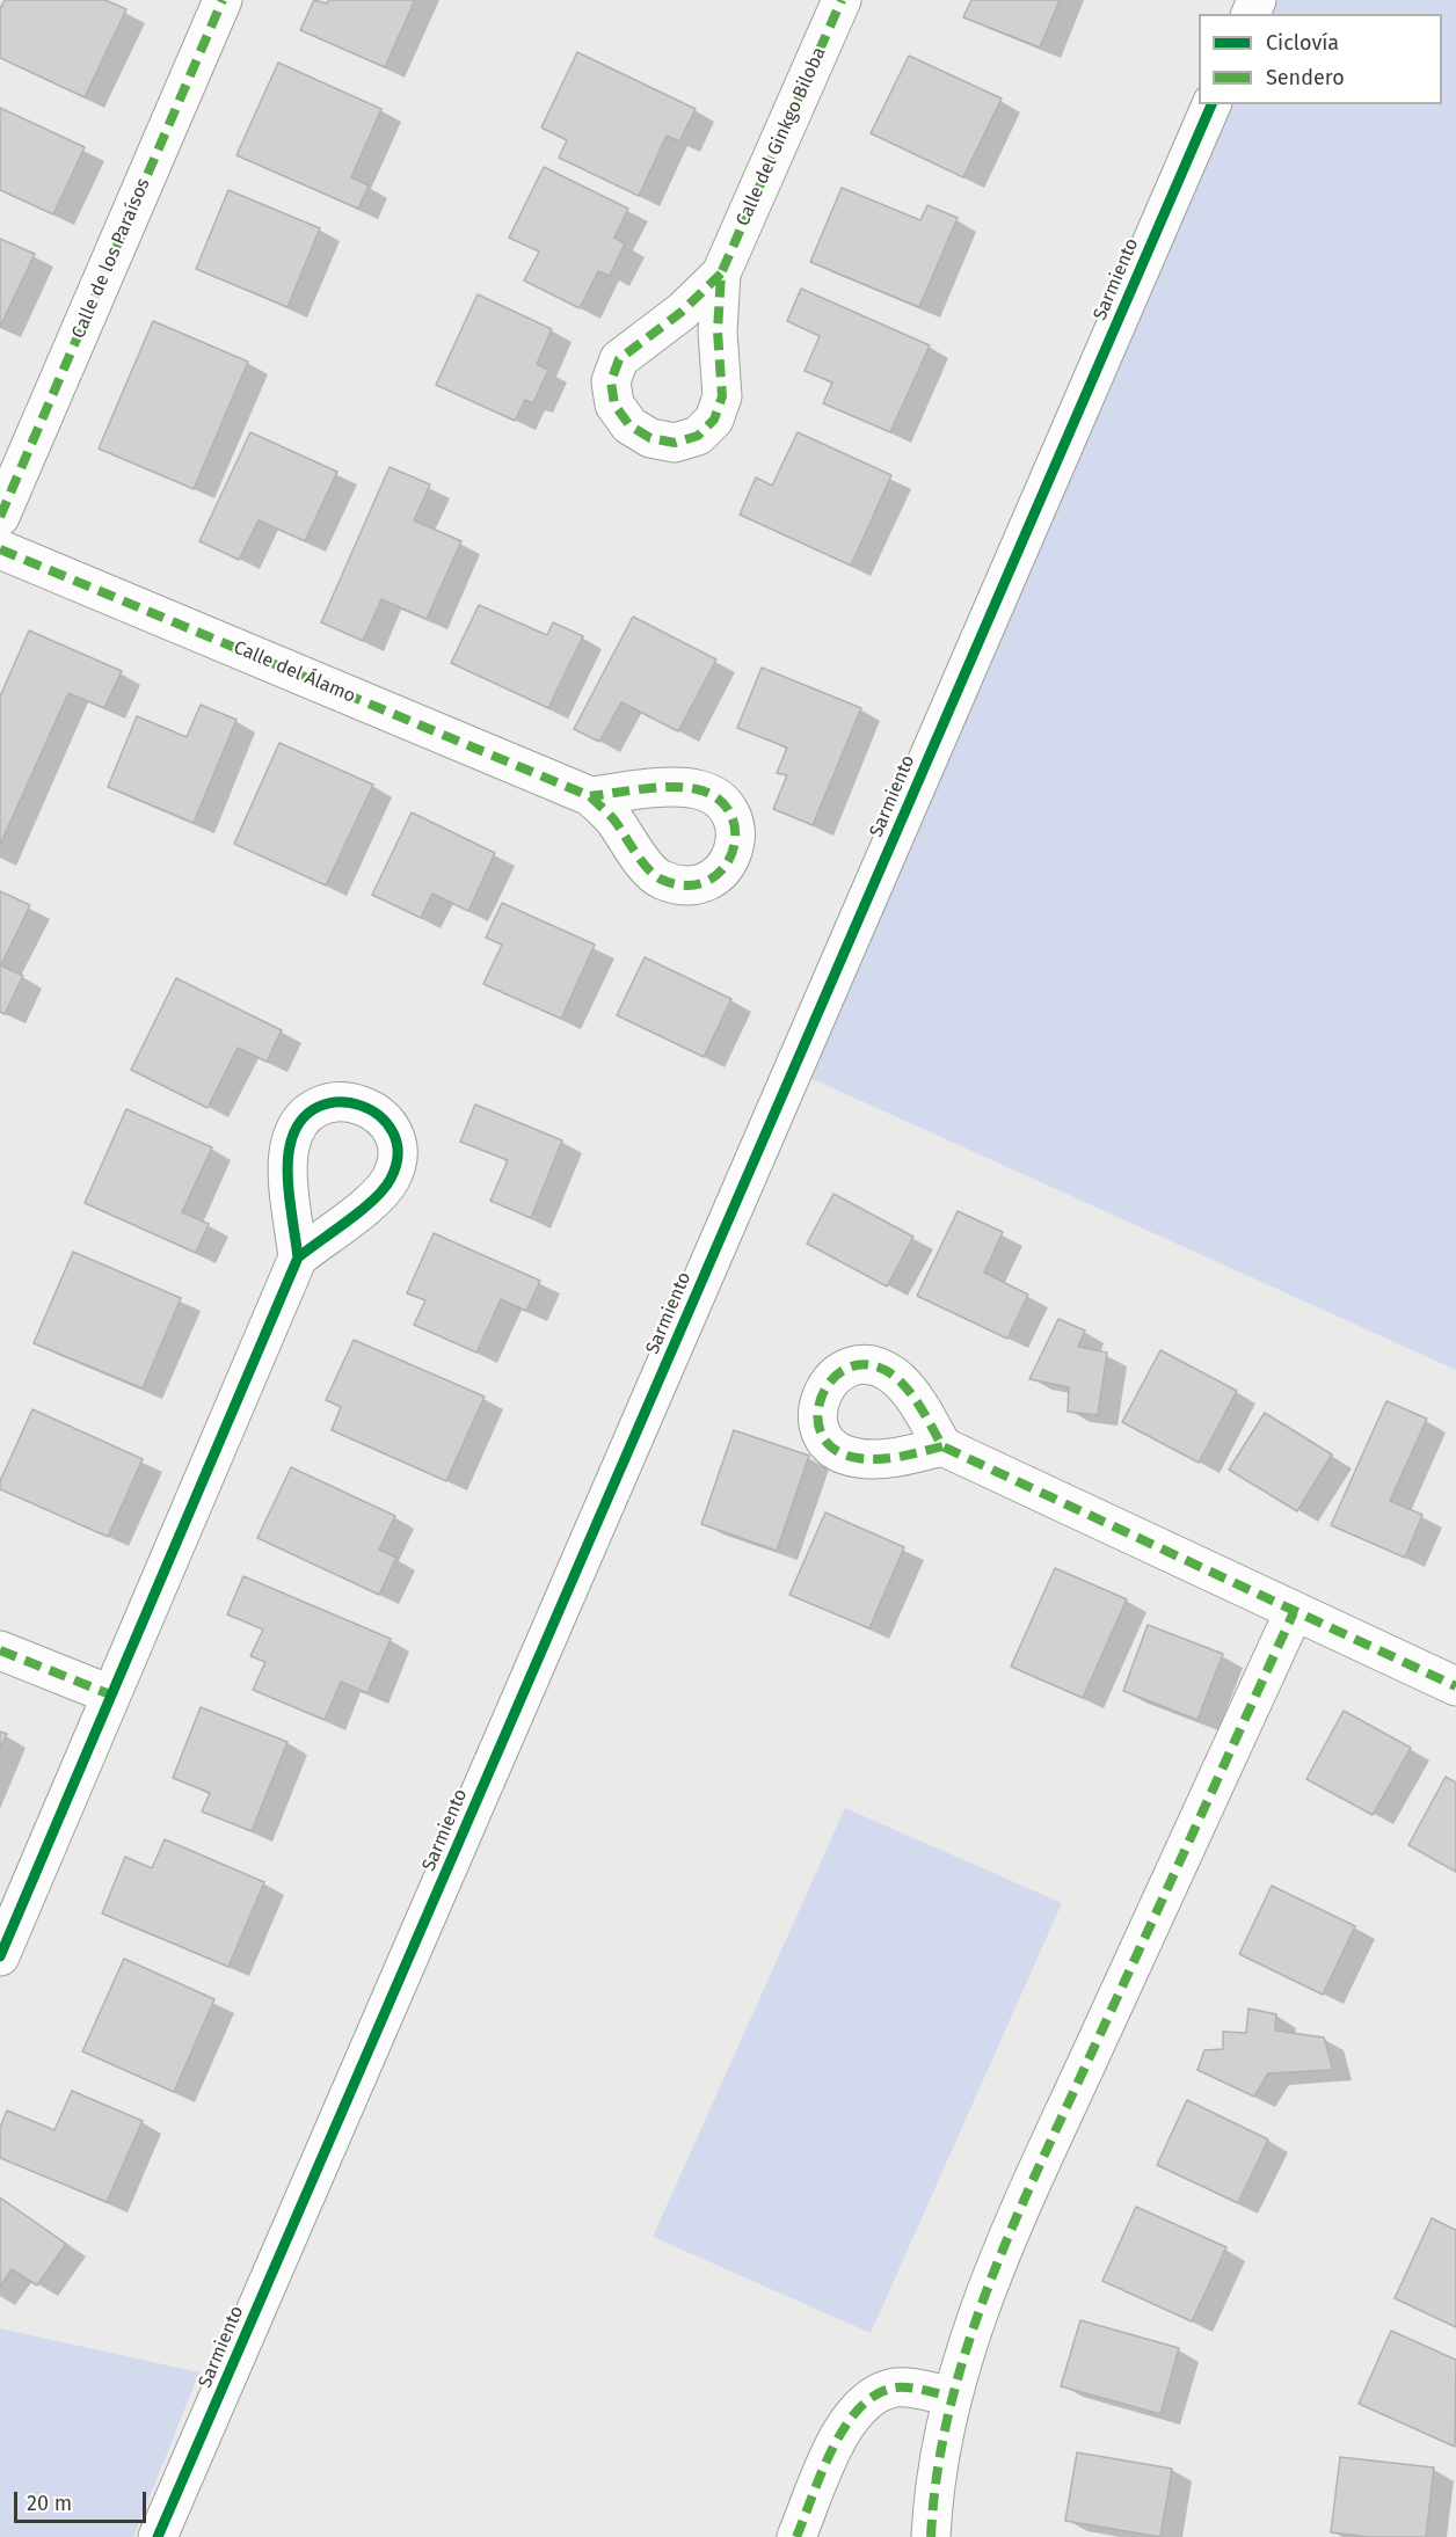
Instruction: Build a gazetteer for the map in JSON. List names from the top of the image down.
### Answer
{
  "streets": {
    "street": [
      "Calle del Ginkgo Biloba",
      "Calle de los Paraísos",
      "Sarmiento",
      "Calle del Álamo"
    ]
  },
  "legend": ["Ciclovía", "Sendero"],
  "scale_bar": "20 m"
}
